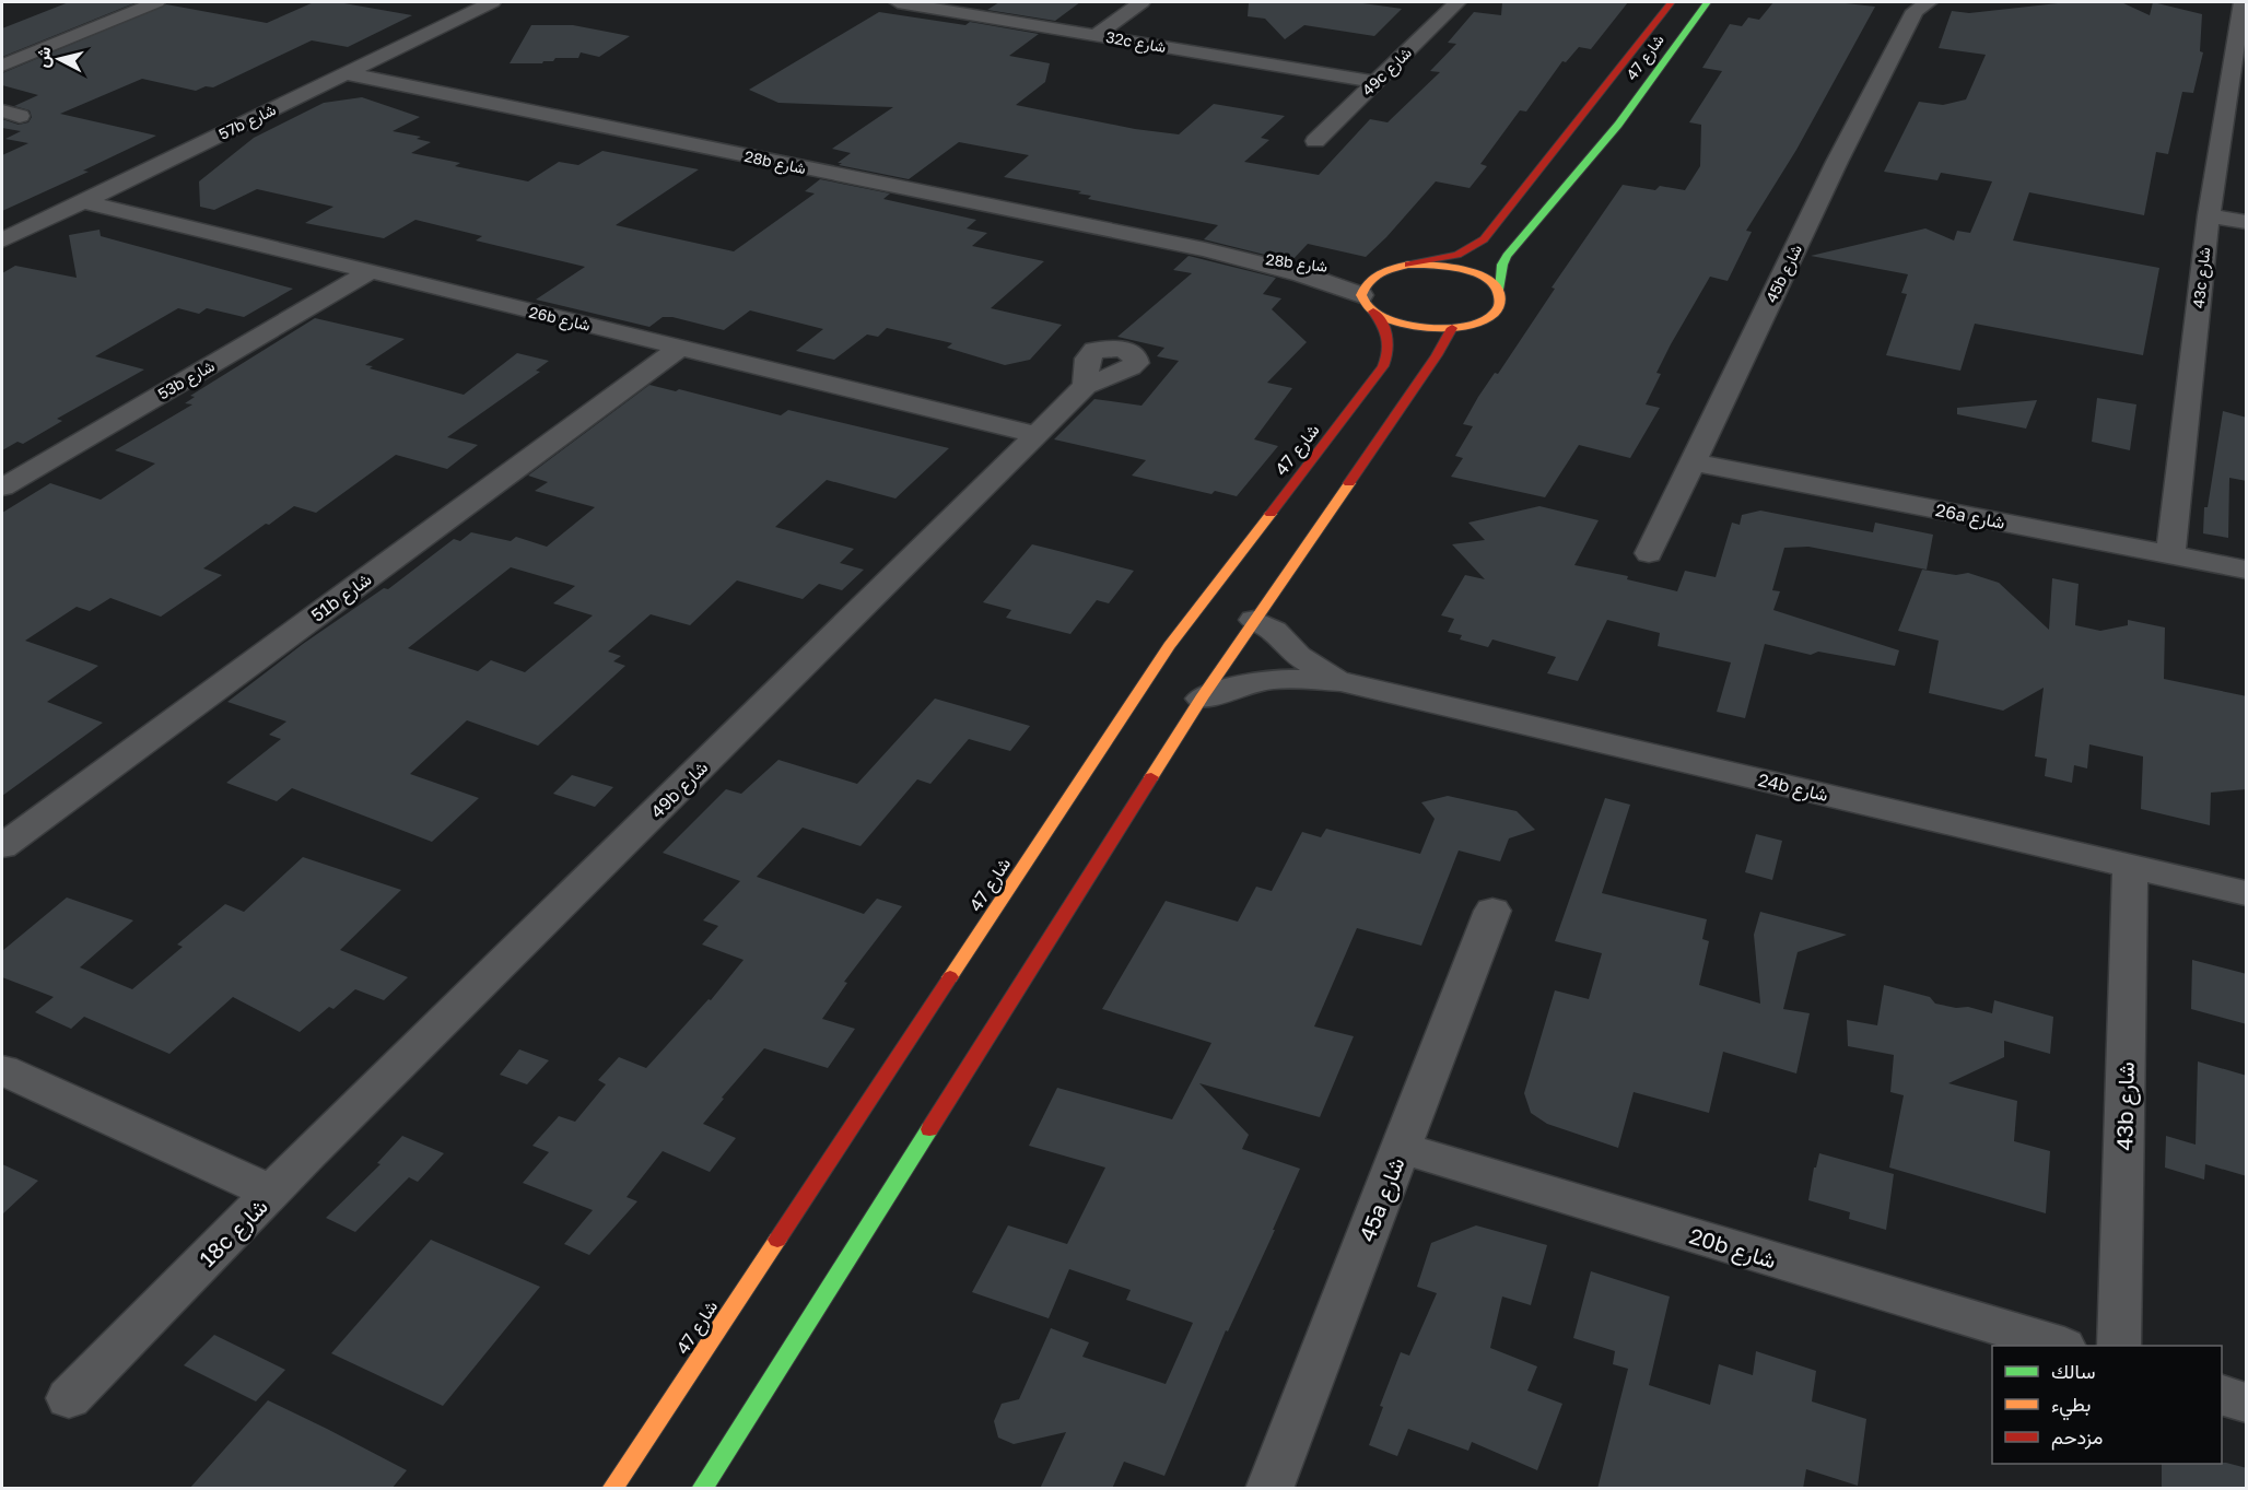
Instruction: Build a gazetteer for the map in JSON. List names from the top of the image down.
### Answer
{
  "streets": {
    "street": [
      "32c شارع",
      "شارع 47",
      "49c شارع",
      "57b شارع",
      "28b شارع",
      "45b شارع",
      "43c شارع",
      "26b شارع",
      "53b شارع",
      "26a شارع",
      "51b شارع",
      "24b شارع",
      "49b شارع",
      "43b شارع",
      "45a شارع",
      "18c شارع",
      "20b شارع"
    ]
  },
  "crossings": [
    ["32c شارع", "49c شارع"],
    ["شارع 47", "28b شارع"],
    ["57b شارع", "28b شارع"],
    ["57b شارع", "26b شارع"],
    ["45b شارع", "26a شارع"],
    ["43c شارع", "26a شارع"],
    ["26b شارع", "53b شارع"],
    ["26b شارع", "51b شارع"],
    ["26b شارع", "49b شارع"],
    ["24b شارع", "43b شارع"],
    ["49b شارع", "18c شارع"],
    ["45a شارع", "20b شارع"]
  ],
  "legend": ["سالك", "بطيء", "مزدحم"],
  "north": "left"
}
